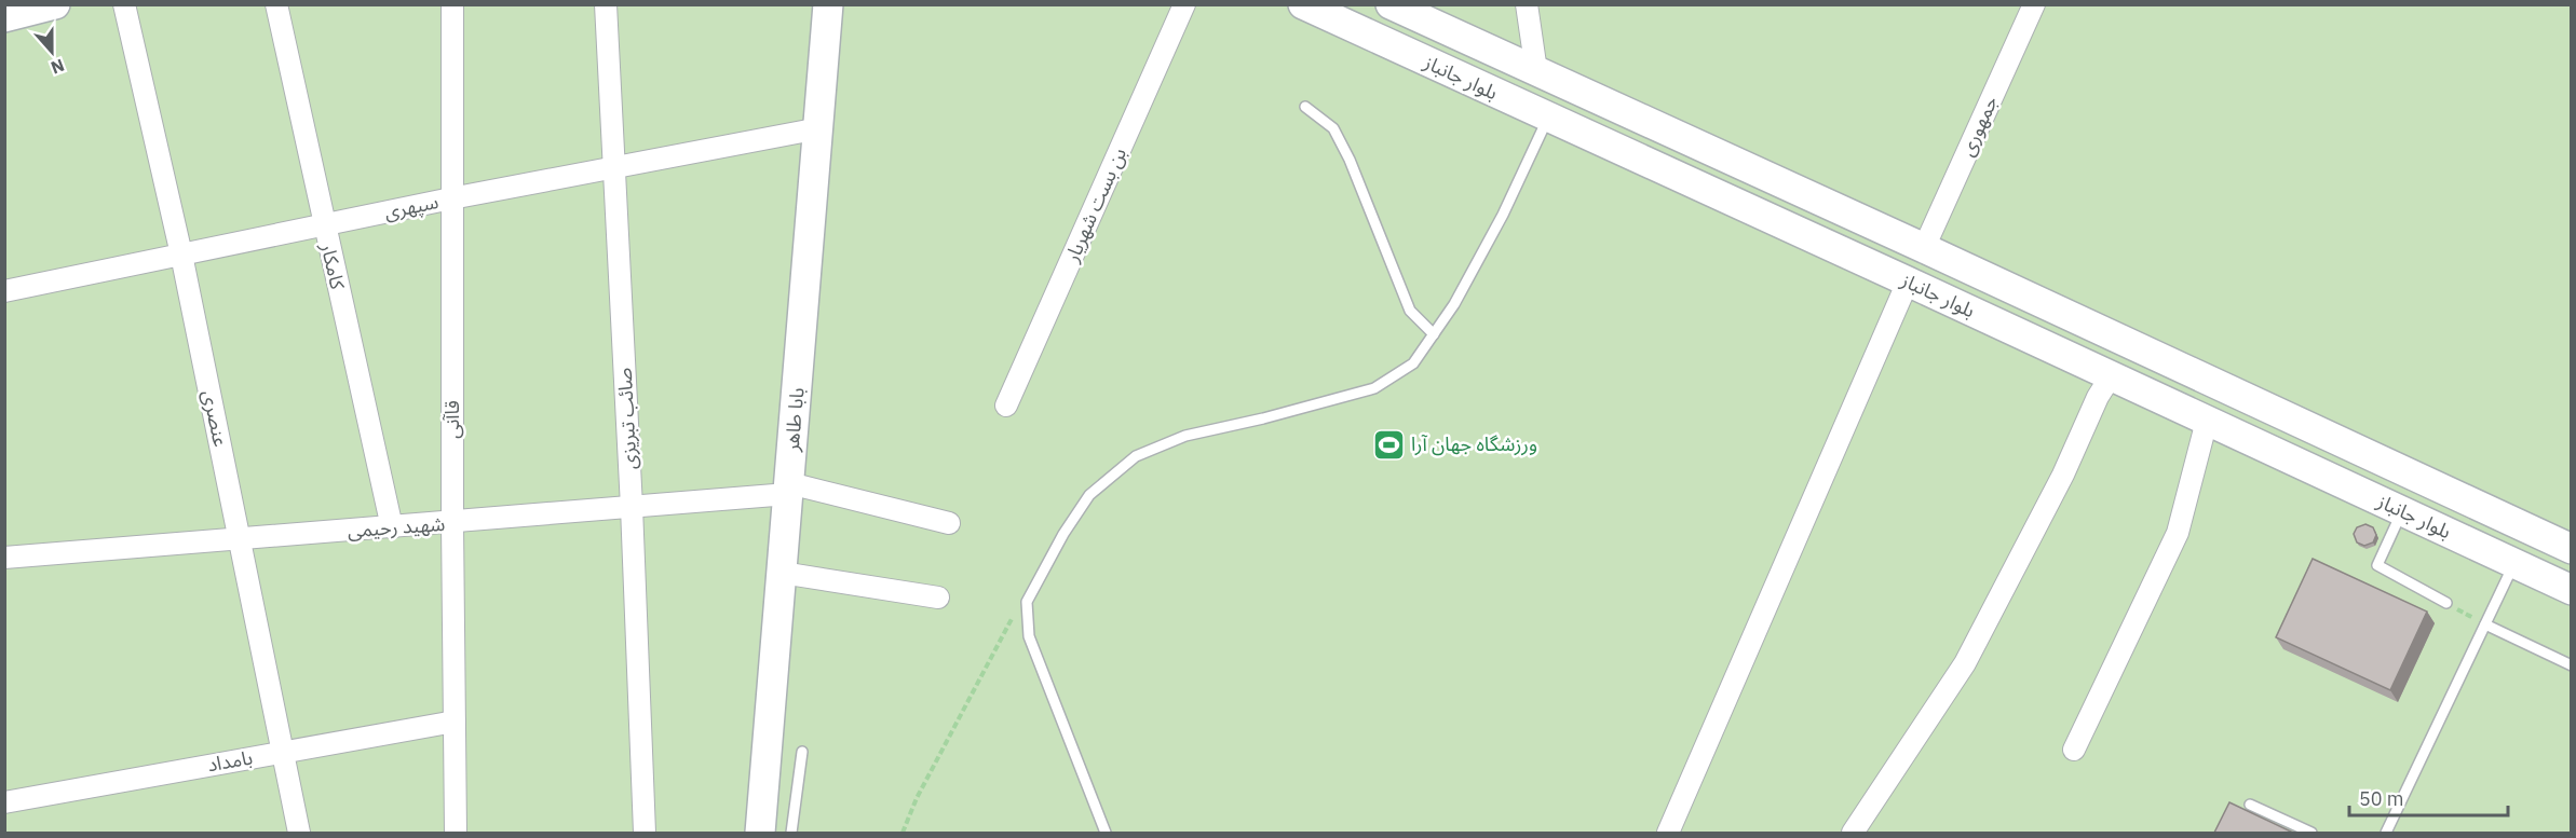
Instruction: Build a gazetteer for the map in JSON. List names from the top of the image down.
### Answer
{
  "streets": {
    "main road": ["بلوار جانباز", "بابا طاهر"],
    "street": [
      "جمهوری",
      "بن بست شهریار",
      "سپهری",
      "کامکار",
      "عنصری",
      "صائب تبریزی",
      "قاآنی",
      "شهید رحیمی",
      "بامداد"
    ]
  },
  "crossings": [
    ["بلوار جانباز", "جمهوری"],
    ["سپهری", "کامکار"],
    ["سپهری", "عنصری"],
    ["سپهری", "صائب تبریزی"],
    ["سپهری", "قاآنی"],
    ["سپهری", "بابا طاهر"],
    ["کامکار", "شهید رحیمی"],
    ["عنصری", "شهید رحیمی"],
    ["عنصری", "بامداد"],
    ["صائب تبریزی", "شهید رحیمی"],
    ["قاآنی", "شهید رحیمی"],
    ["قاآنی", "بامداد"],
    ["بابا طاهر", "شهید رحیمی"]
  ],
  "places": {
    "sports": ["ورزشگاه جهان آرا"]
  },
  "scale_bar": "50 m",
  "north": "bottom"
}
